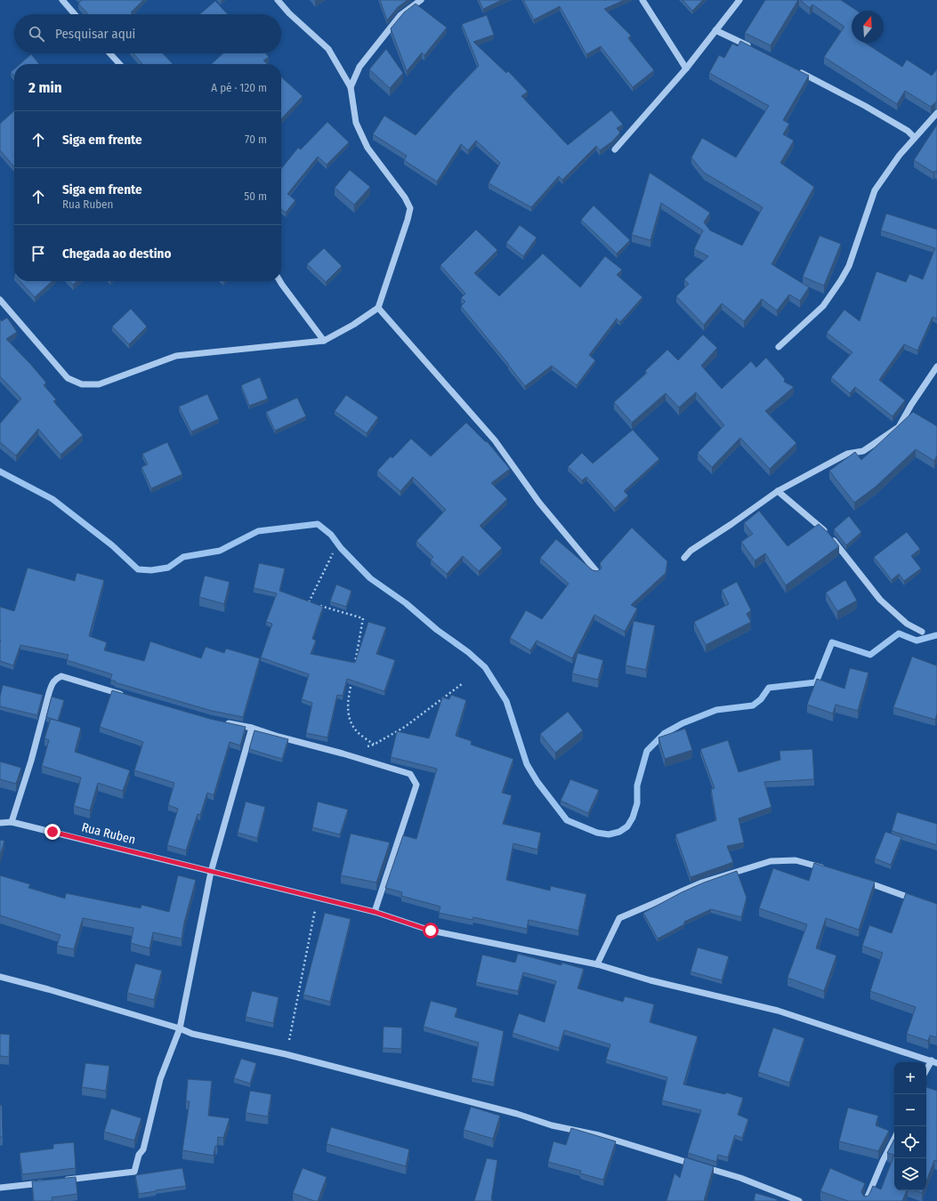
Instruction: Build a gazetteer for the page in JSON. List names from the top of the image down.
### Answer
{
  "streets": {
    "street": ["Rua Ruben"]
  },
  "north": "top",
  "page": {
    "search": "Pesquisar aqui",
    "heading": ["2 min", "A pé · 120 m"],
    "list": [
      ["Siga em frente", "70 m"],
      ["Siga em frente", "Rua Ruben", "50 m"],
      "Chegada ao destino"
    ],
    "map_buttons": ["+", "−"]
  }
}
